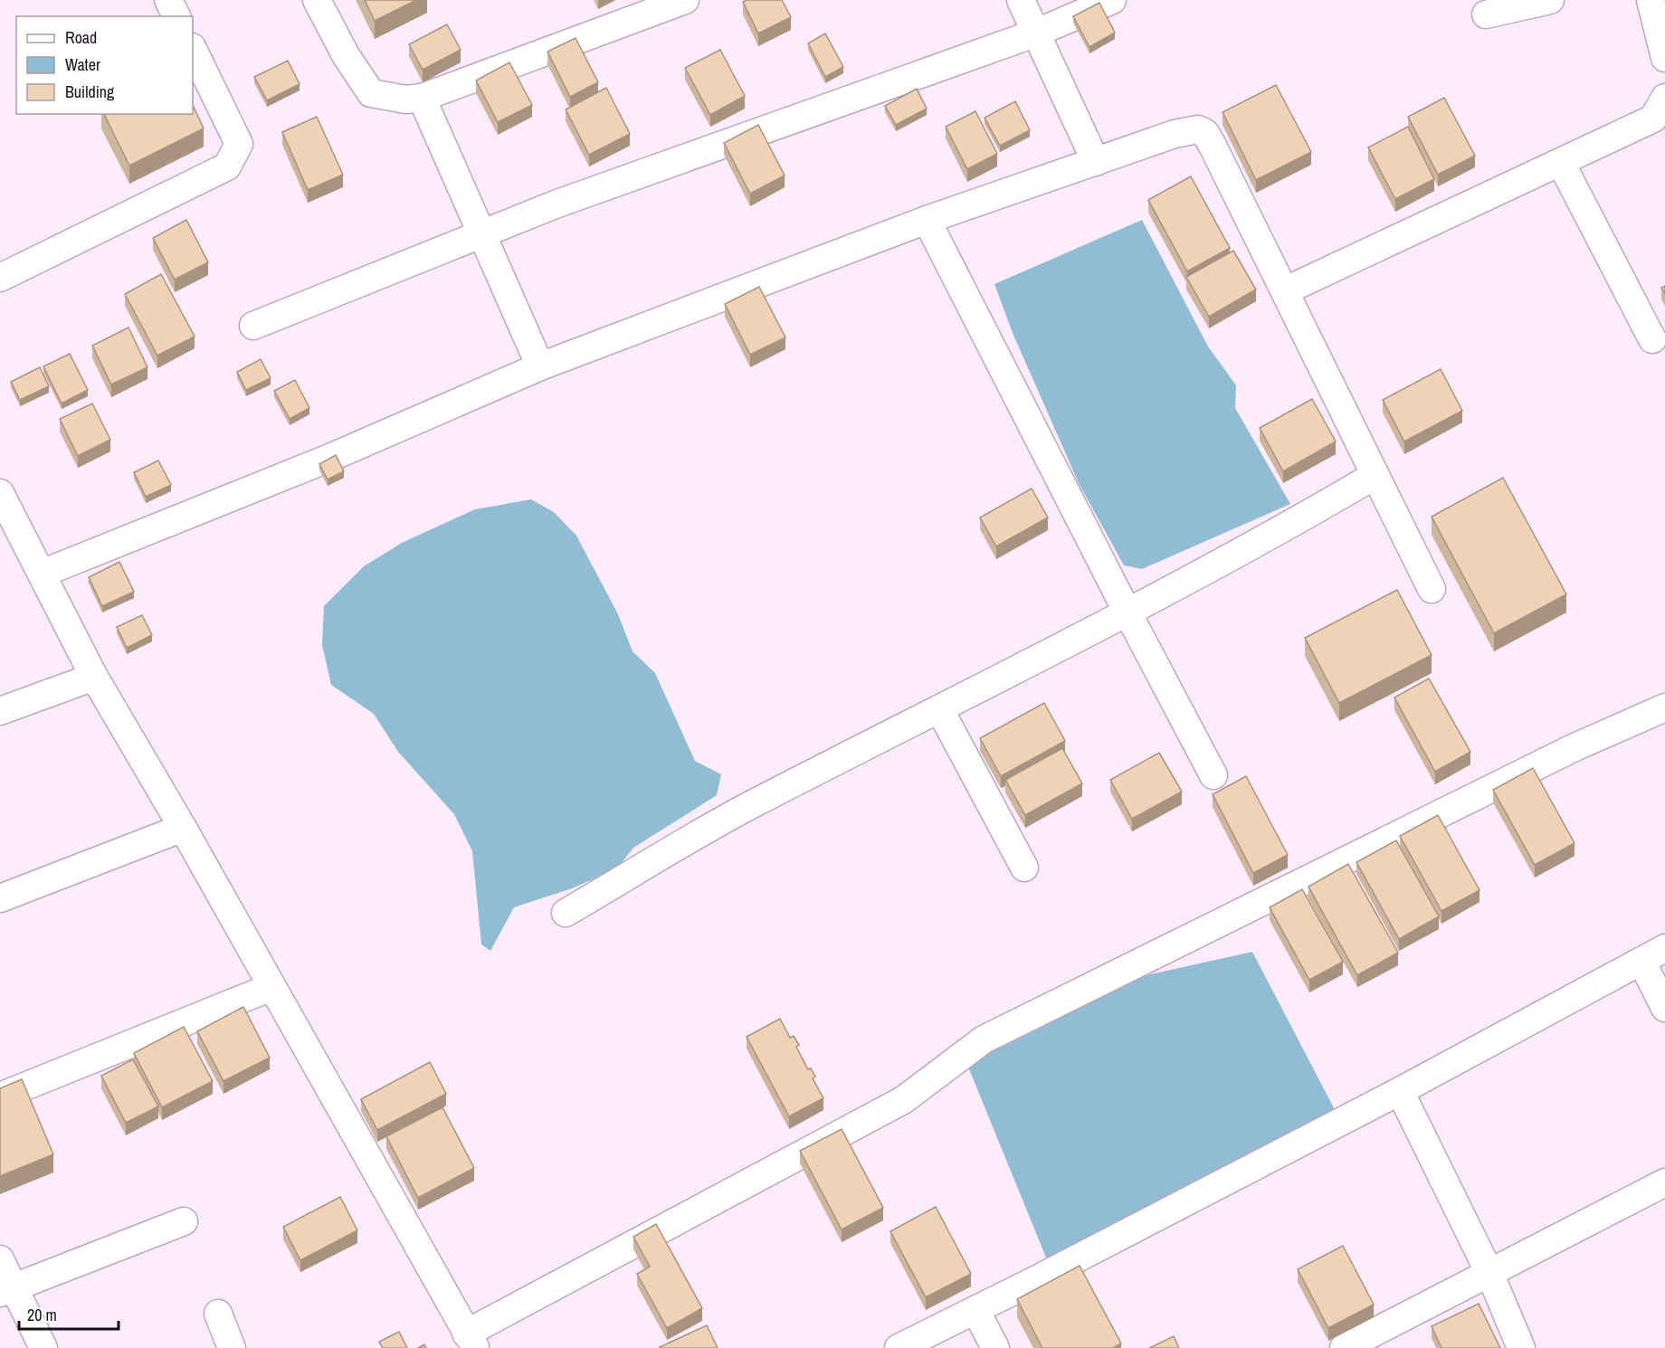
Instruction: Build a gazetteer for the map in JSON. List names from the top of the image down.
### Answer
{
  "legend": ["Road", "Water", "Building"],
  "scale_bar": "20 m"
}
